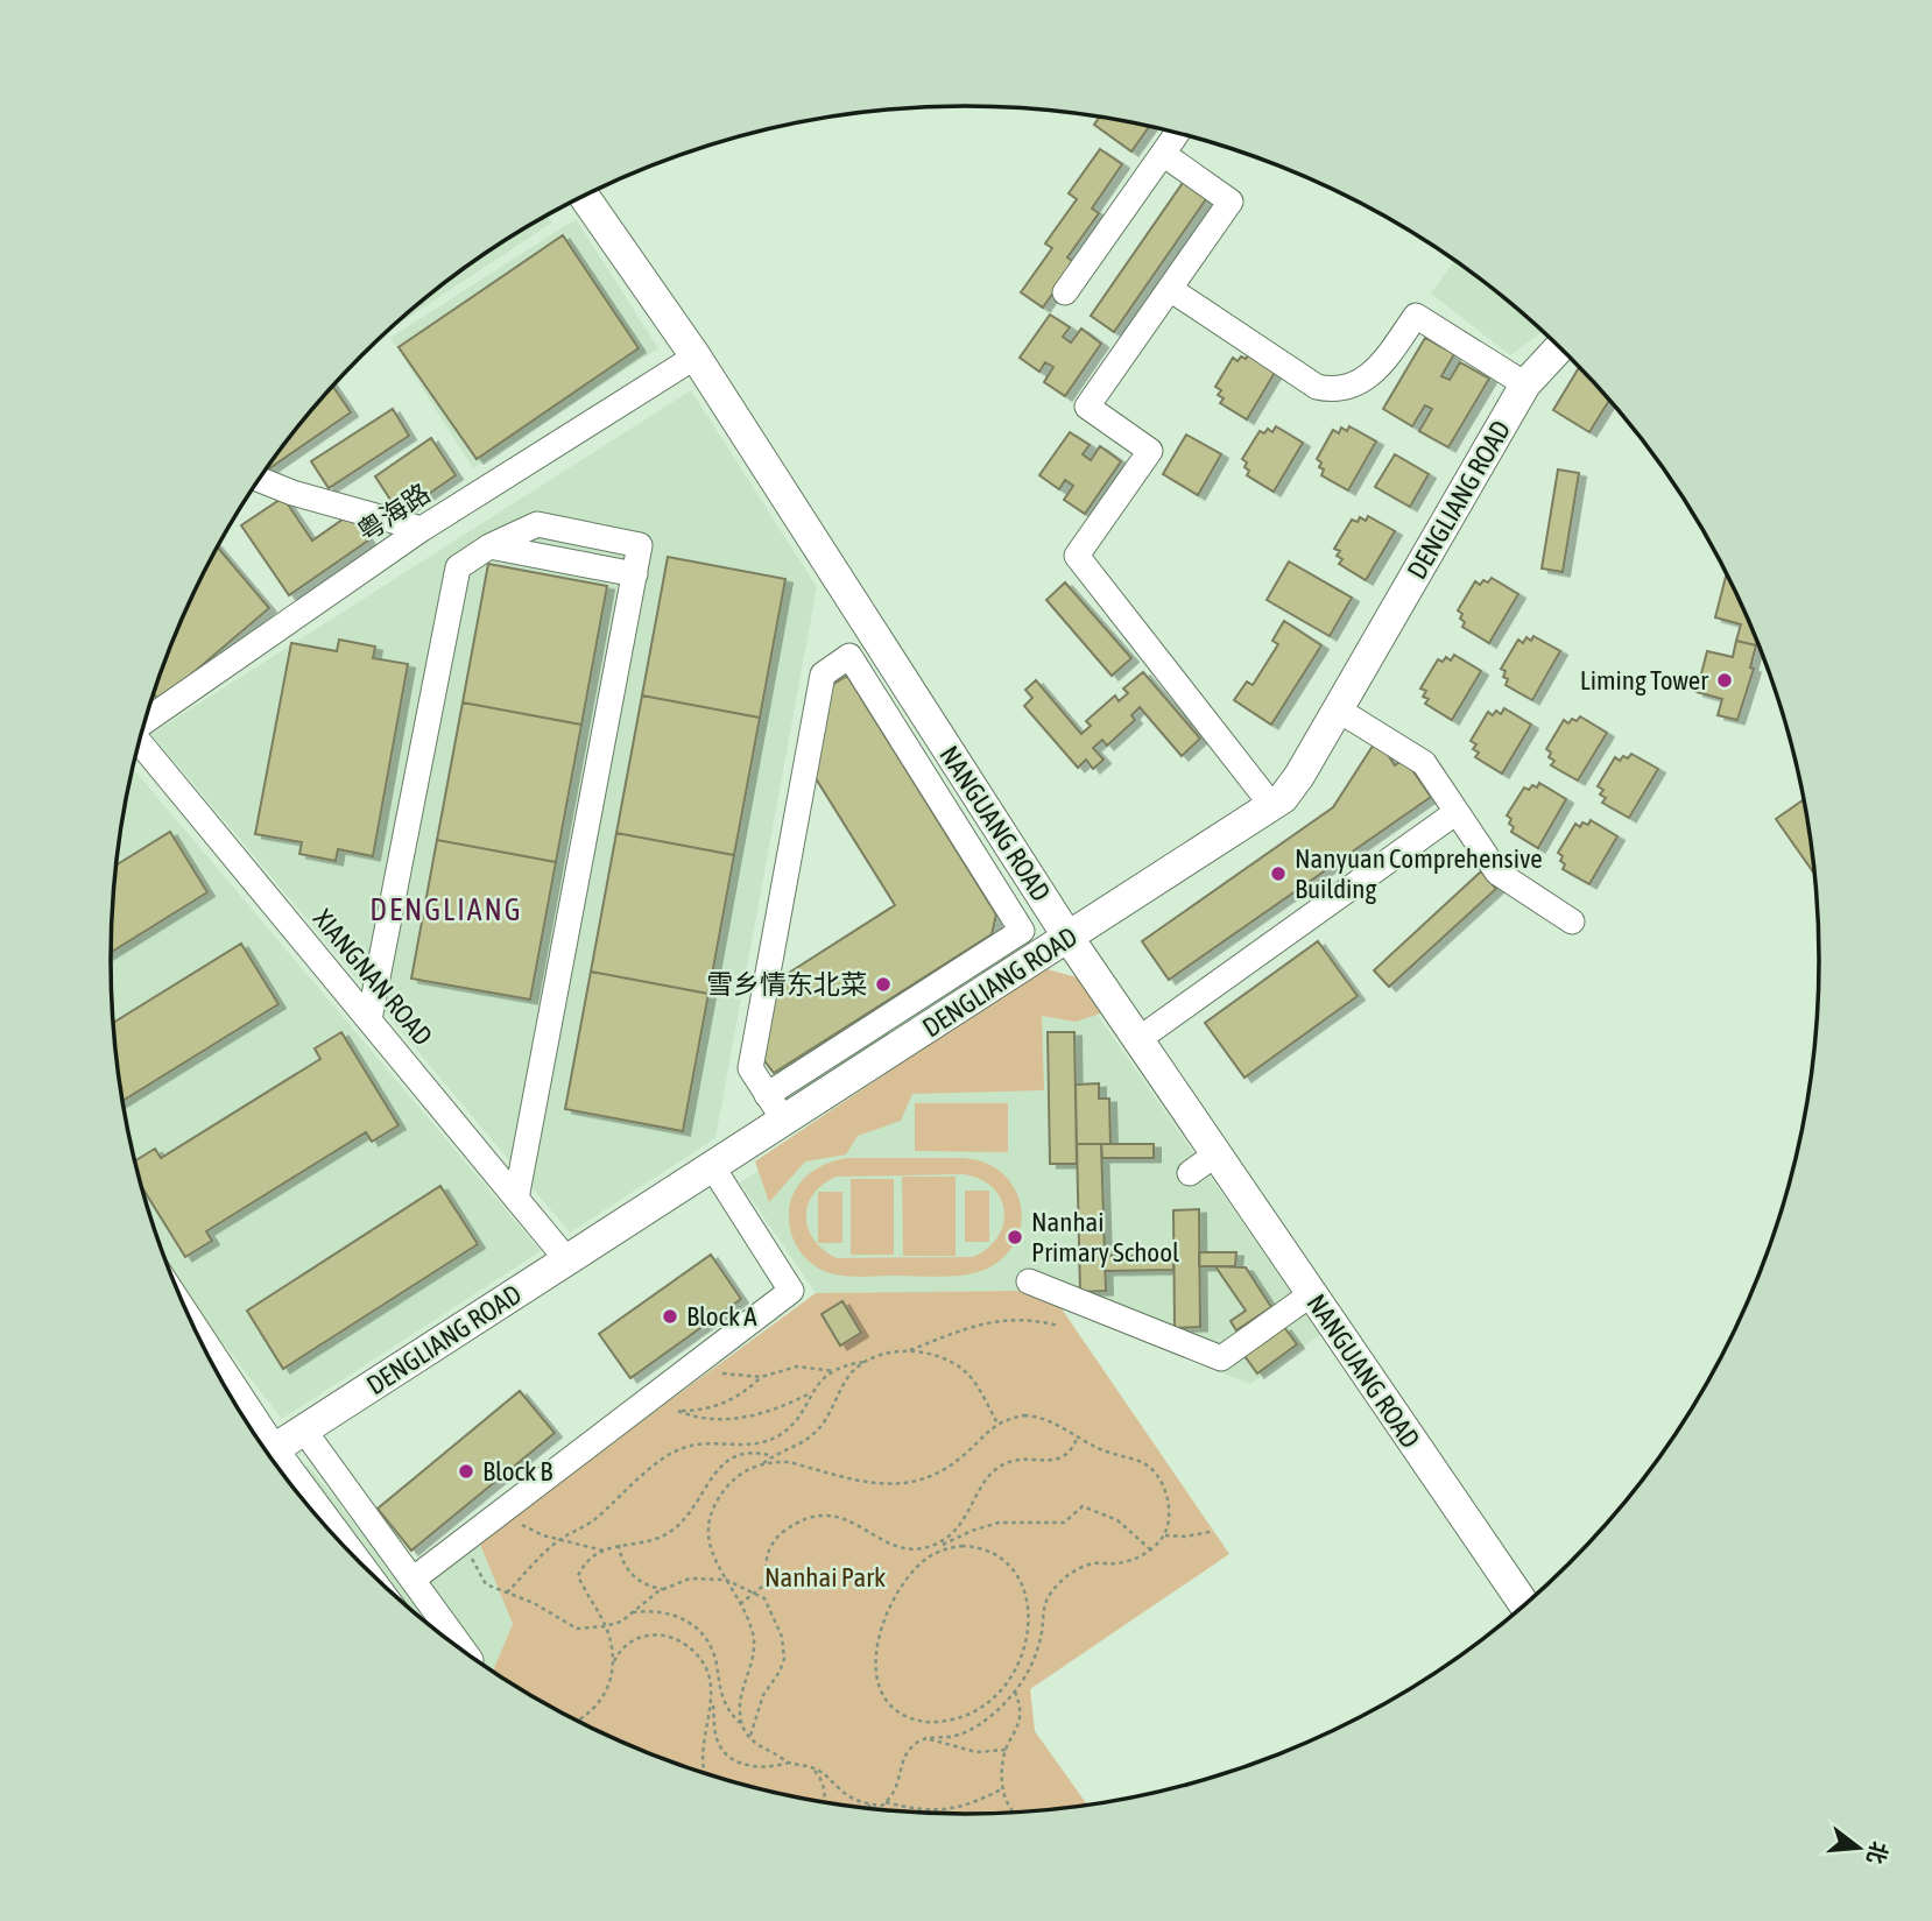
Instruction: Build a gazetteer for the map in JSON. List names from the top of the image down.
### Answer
{
  "streets": {
    "main road": ["DENGLIANG ROAD", "NANGUANG ROAD"],
    "street": ["粤海路", "XIANGNAN ROAD"]
  },
  "crossings": [
    ["DENGLIANG ROAD", "NANGUANG ROAD"],
    ["DENGLIANG ROAD", "XIANGNAN ROAD"],
    ["粤海路", "NANGUANG ROAD"]
  ],
  "districts": ["DENGLIANG"],
  "parks": ["Nanhai Park"],
  "places": [
    "Liming Tower",
    "Nanyuan Comprehensive Building",
    "雪乡情东北菜",
    "Nanhai Primary School",
    "Block A",
    "Block B"
  ],
  "north": "right"
}
